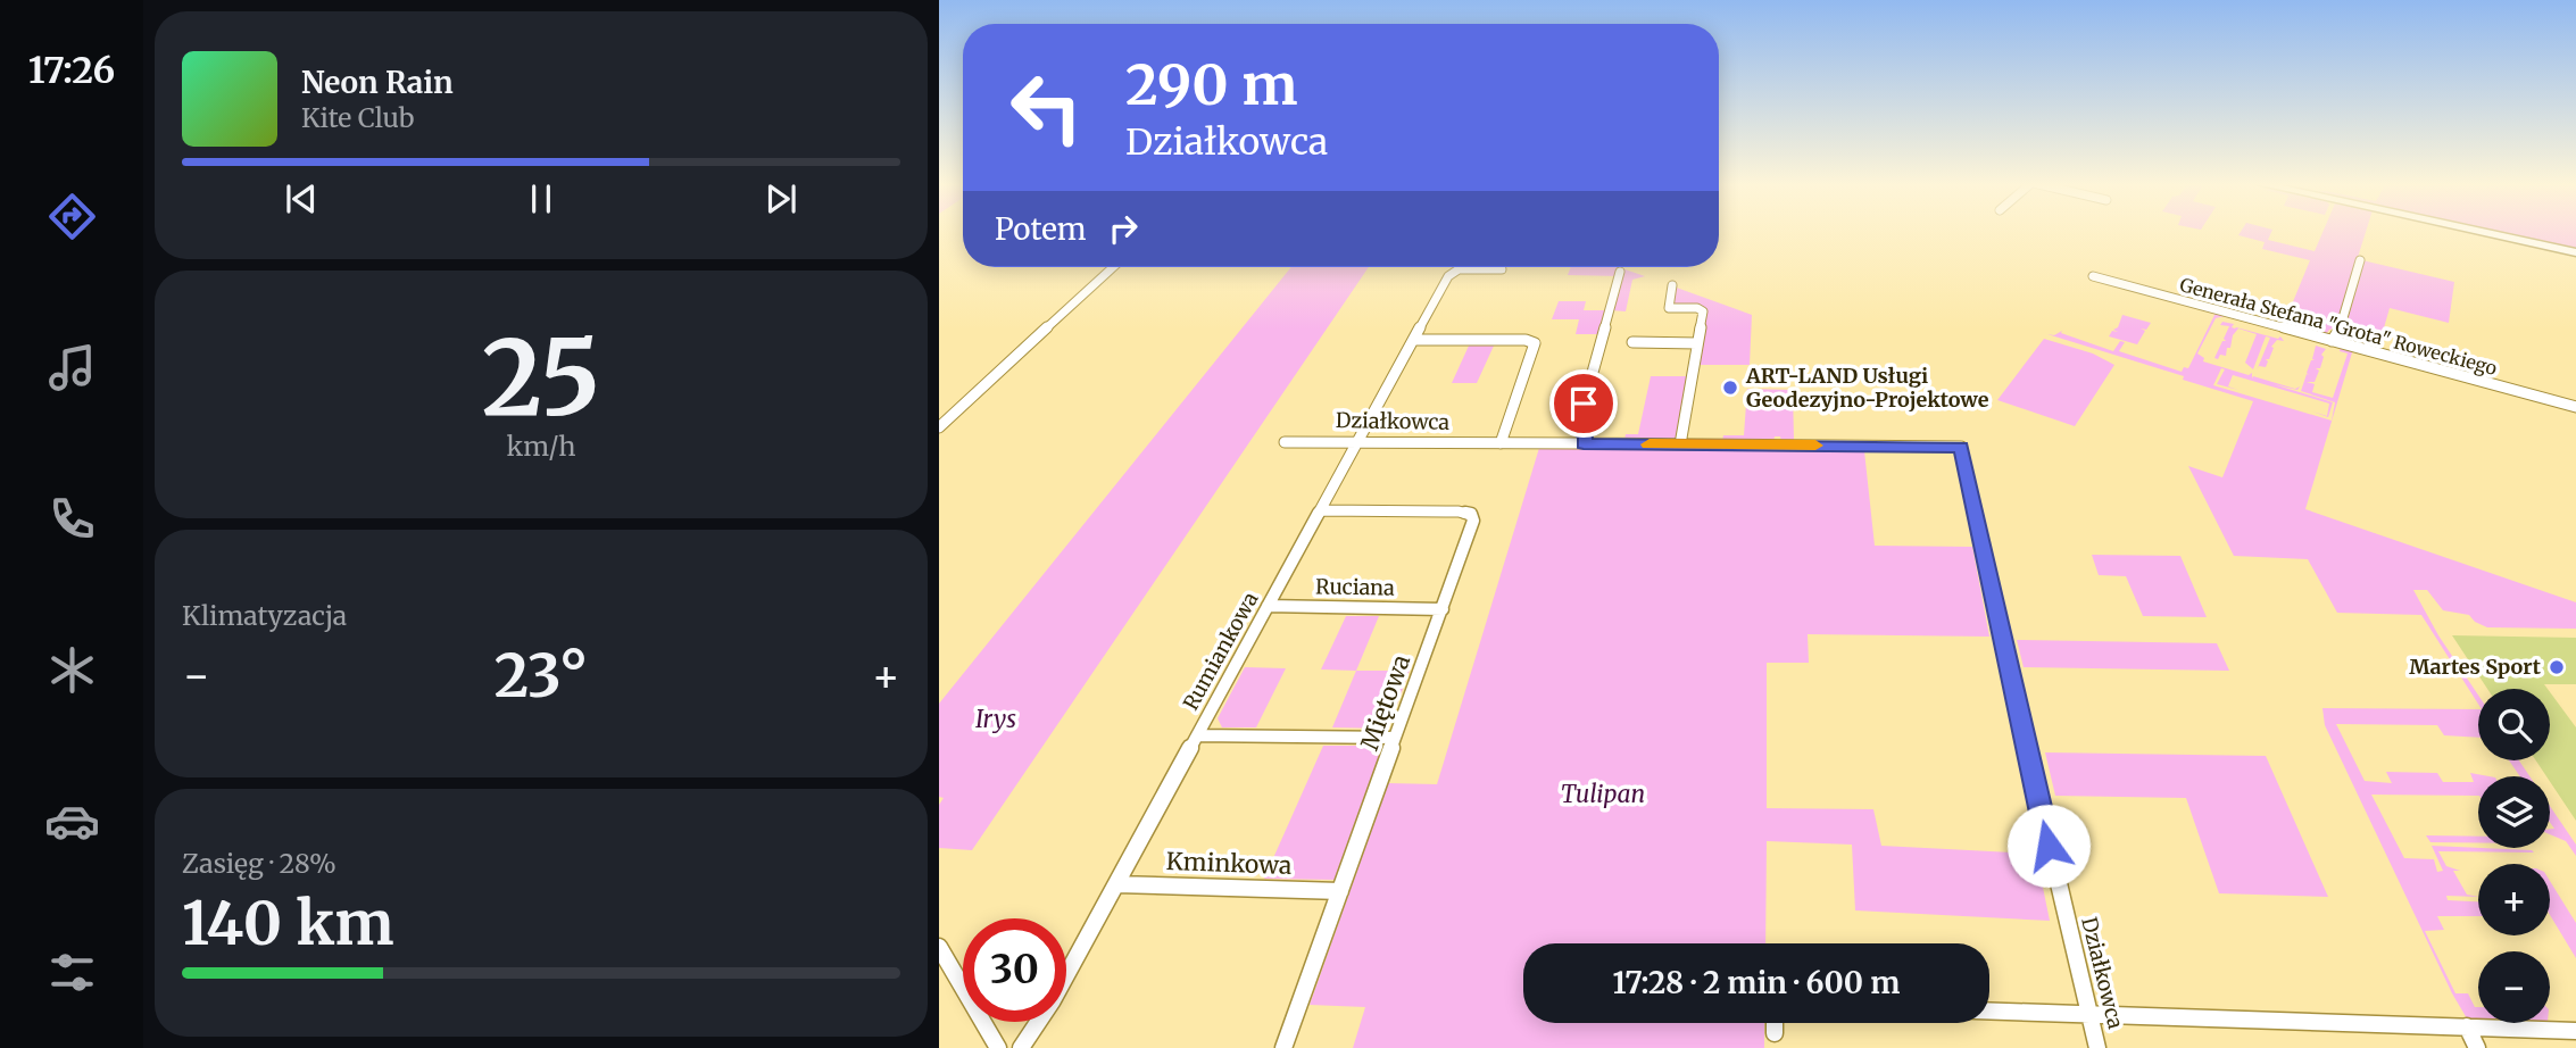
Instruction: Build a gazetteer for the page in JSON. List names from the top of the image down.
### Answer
{
  "streets": {
    "street": [
      "Generała Stefana \"Grota\" Roweckiego",
      "Działkowca",
      "Ruciana",
      "Rumiankowa",
      "Miętowa",
      "Kminkowa"
    ]
  },
  "crossings": [
    ["Działkowca", "Rumiankowa"],
    ["Ruciana", "Rumiankowa"],
    ["Ruciana", "Miętowa"],
    ["Rumiankowa", "Miętowa"],
    ["Rumiankowa", "Kminkowa"],
    ["Miętowa", "Kminkowa"]
  ],
  "parks": ["Irys", "Tulipan"],
  "places": ["ART-LAND Usługi Geodezyjno-Projektowe", "Martes Sport"],
  "page": {
    "tabs": "17:26",
    "turn": ["290 m", "Działkowca"],
    "song": ["Neon Rain", "Kite Club"],
    "then": "Potem",
    "tile": [
      ["25", "km/h"],
      "Klimatyzacja",
      ["Zasięg · 28%", "140 km"]
    ],
    "heat": ["−", "23°", "+"],
    "map_buttons": ["+", "−"],
    "limit": "30",
    "trip": "17:28 · 2 min · 600 m"
  }
}
